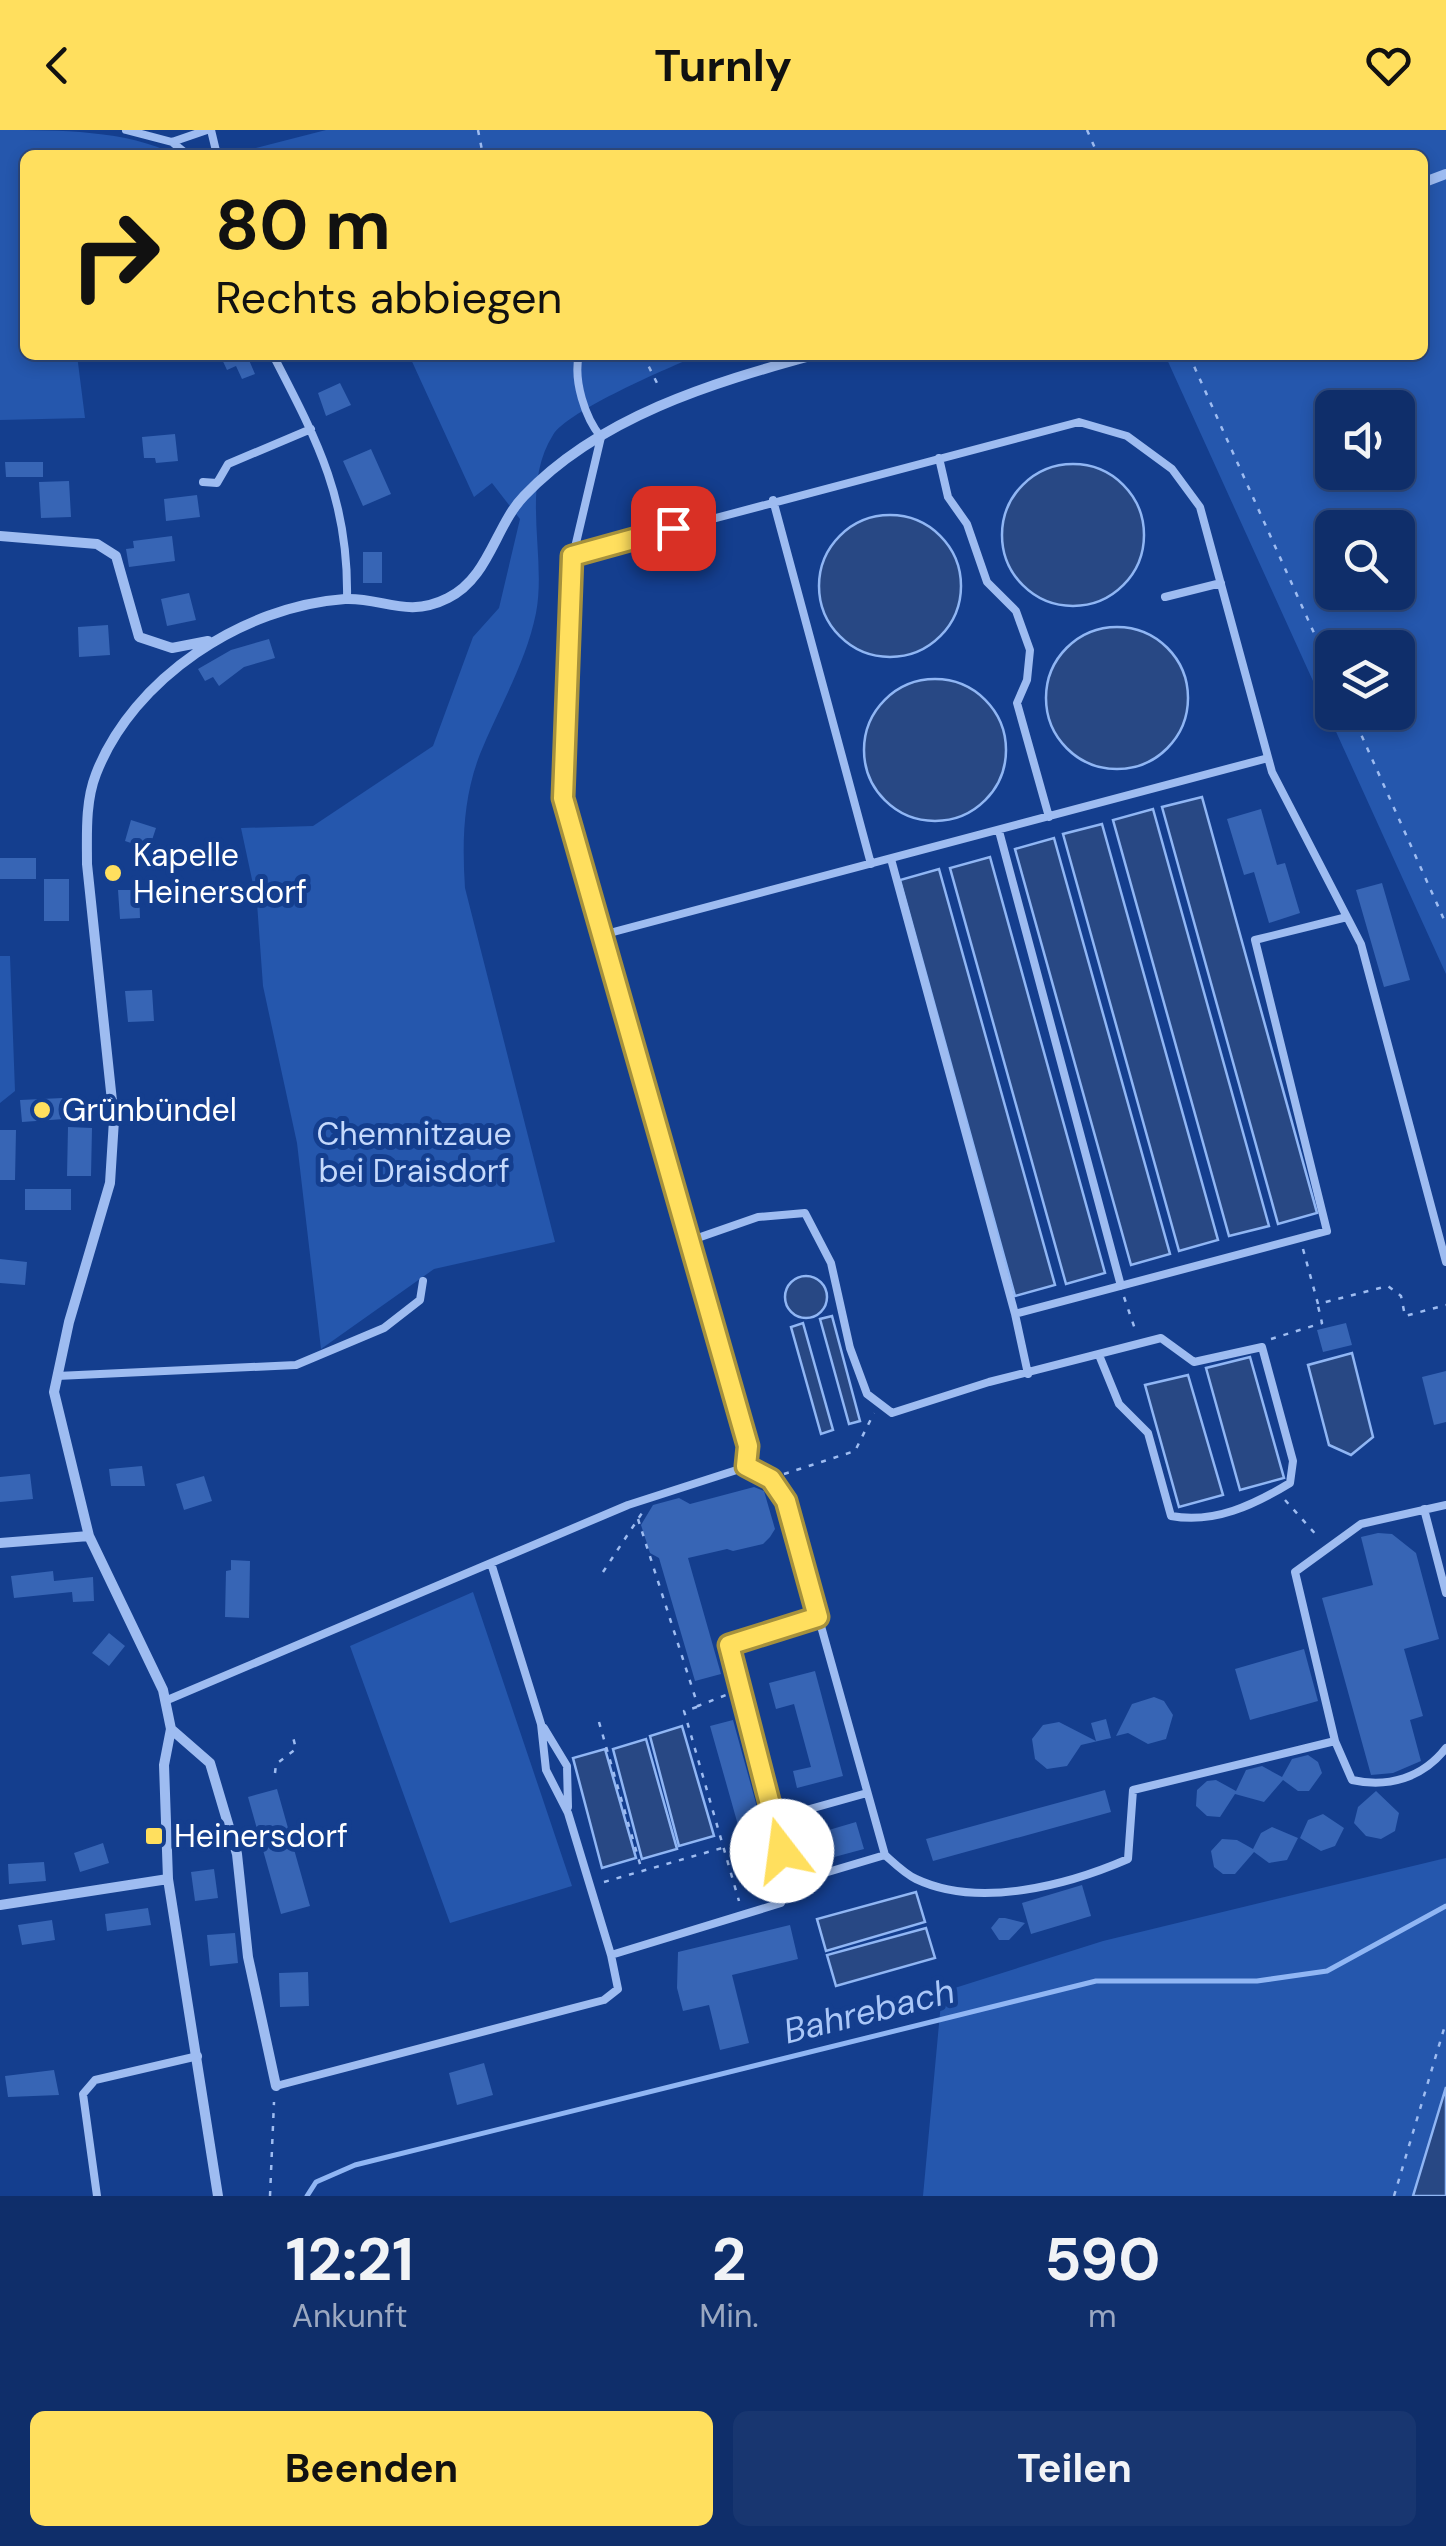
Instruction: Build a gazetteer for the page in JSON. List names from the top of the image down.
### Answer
{
  "water": ["Bahrebach"],
  "parks": ["Chemnitzaue bei Draisdorf"],
  "places": {
    "other": ["Kapelle Heinersdorf", "Grünbündel"],
    "transit": ["Heinersdorf"]
  },
  "page": {
    "header": "Turnly",
    "turn": ["80 m", "Rechts abbiegen"],
    "eta": [
      "12:21",
      "Ankunft",
      "2",
      "Min.",
      "590",
      "m"
    ],
    "buttons": ["Beenden", "Teilen"]
  }
}
